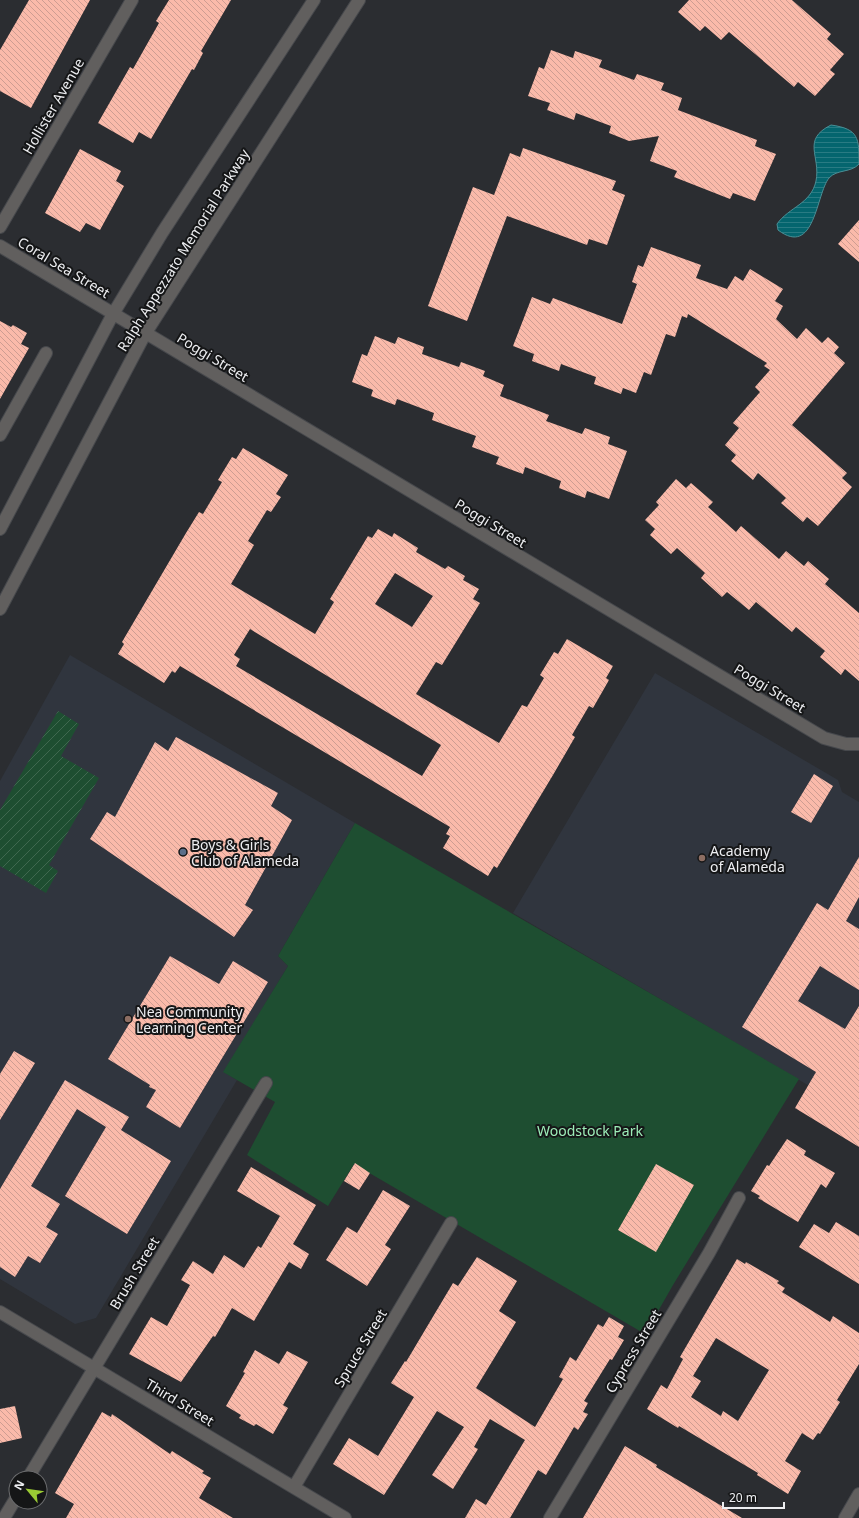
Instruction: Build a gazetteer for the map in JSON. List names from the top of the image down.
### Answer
{
  "streets": {
    "street": [
      "Hollister Avenue",
      "Ralph Appezzato Memorial Parkway",
      "Coral Sea Street",
      "Poggi Street",
      "Brush Street",
      "Spruce Street",
      "Cypress Street",
      "Third Street"
    ]
  },
  "crossings": [
    ["Ralph Appezzato Memorial Parkway", "Coral Sea Street"],
    ["Ralph Appezzato Memorial Parkway", "Poggi Street"],
    ["Coral Sea Street", "Poggi Street"],
    ["Brush Street", "Third Street"],
    ["Spruce Street", "Third Street"]
  ],
  "parks": ["Woodstock Park"],
  "places": ["Boys & Girls Club of Alameda", "Academy of Alameda", "Nea Community Learning Center"],
  "scale_bar": "20 m",
  "north": "top left"
}
